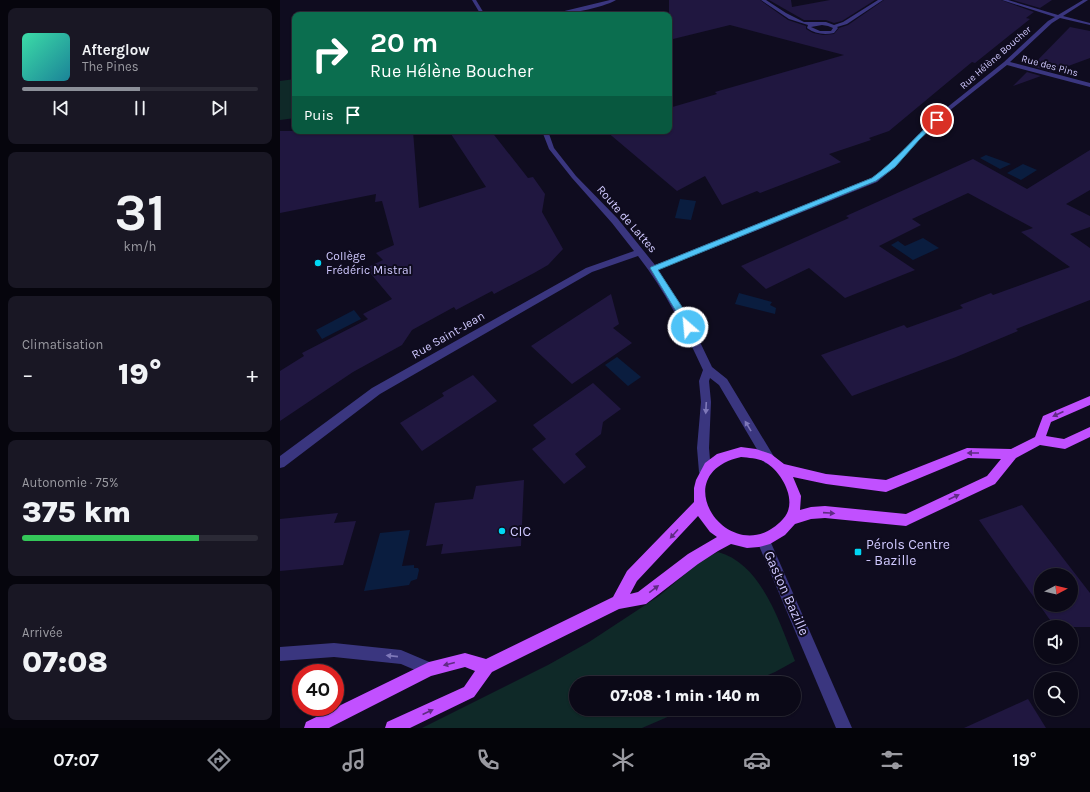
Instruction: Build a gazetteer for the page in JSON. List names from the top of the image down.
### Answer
{
  "streets": {
    "street": [
      "Rue Hélène Boucher",
      "Rue des Pins",
      "Route de Lattes",
      "Rue Saint-Jean",
      "Gaston Bazille"
    ]
  },
  "crossings": [
    ["Rue Hélène Boucher", "Rue des Pins"],
    ["Rue Hélène Boucher", "Route de Lattes"],
    ["Route de Lattes", "Rue Saint-Jean"]
  ],
  "places": {
    "other": ["Collège Frédéric Mistral", "CIC"],
    "transit": ["Pérols Centre - Bazille"]
  },
  "north": "right",
  "page": {
    "turn": ["20 m", "Rue Hélène Boucher"],
    "song": ["Afterglow", "The Pines"],
    "then": "Puis",
    "tile": [
      ["31", "km/h"],
      "Climatisation",
      ["Autonomie · 75%", "375 km"],
      ["Arrivée", "07:08"]
    ],
    "heat": ["−", "19°", "+"],
    "limit": "40",
    "trip": "07:08 · 1 min · 140 m",
    "tabs": ["07:07", "19°"]
  }
}
